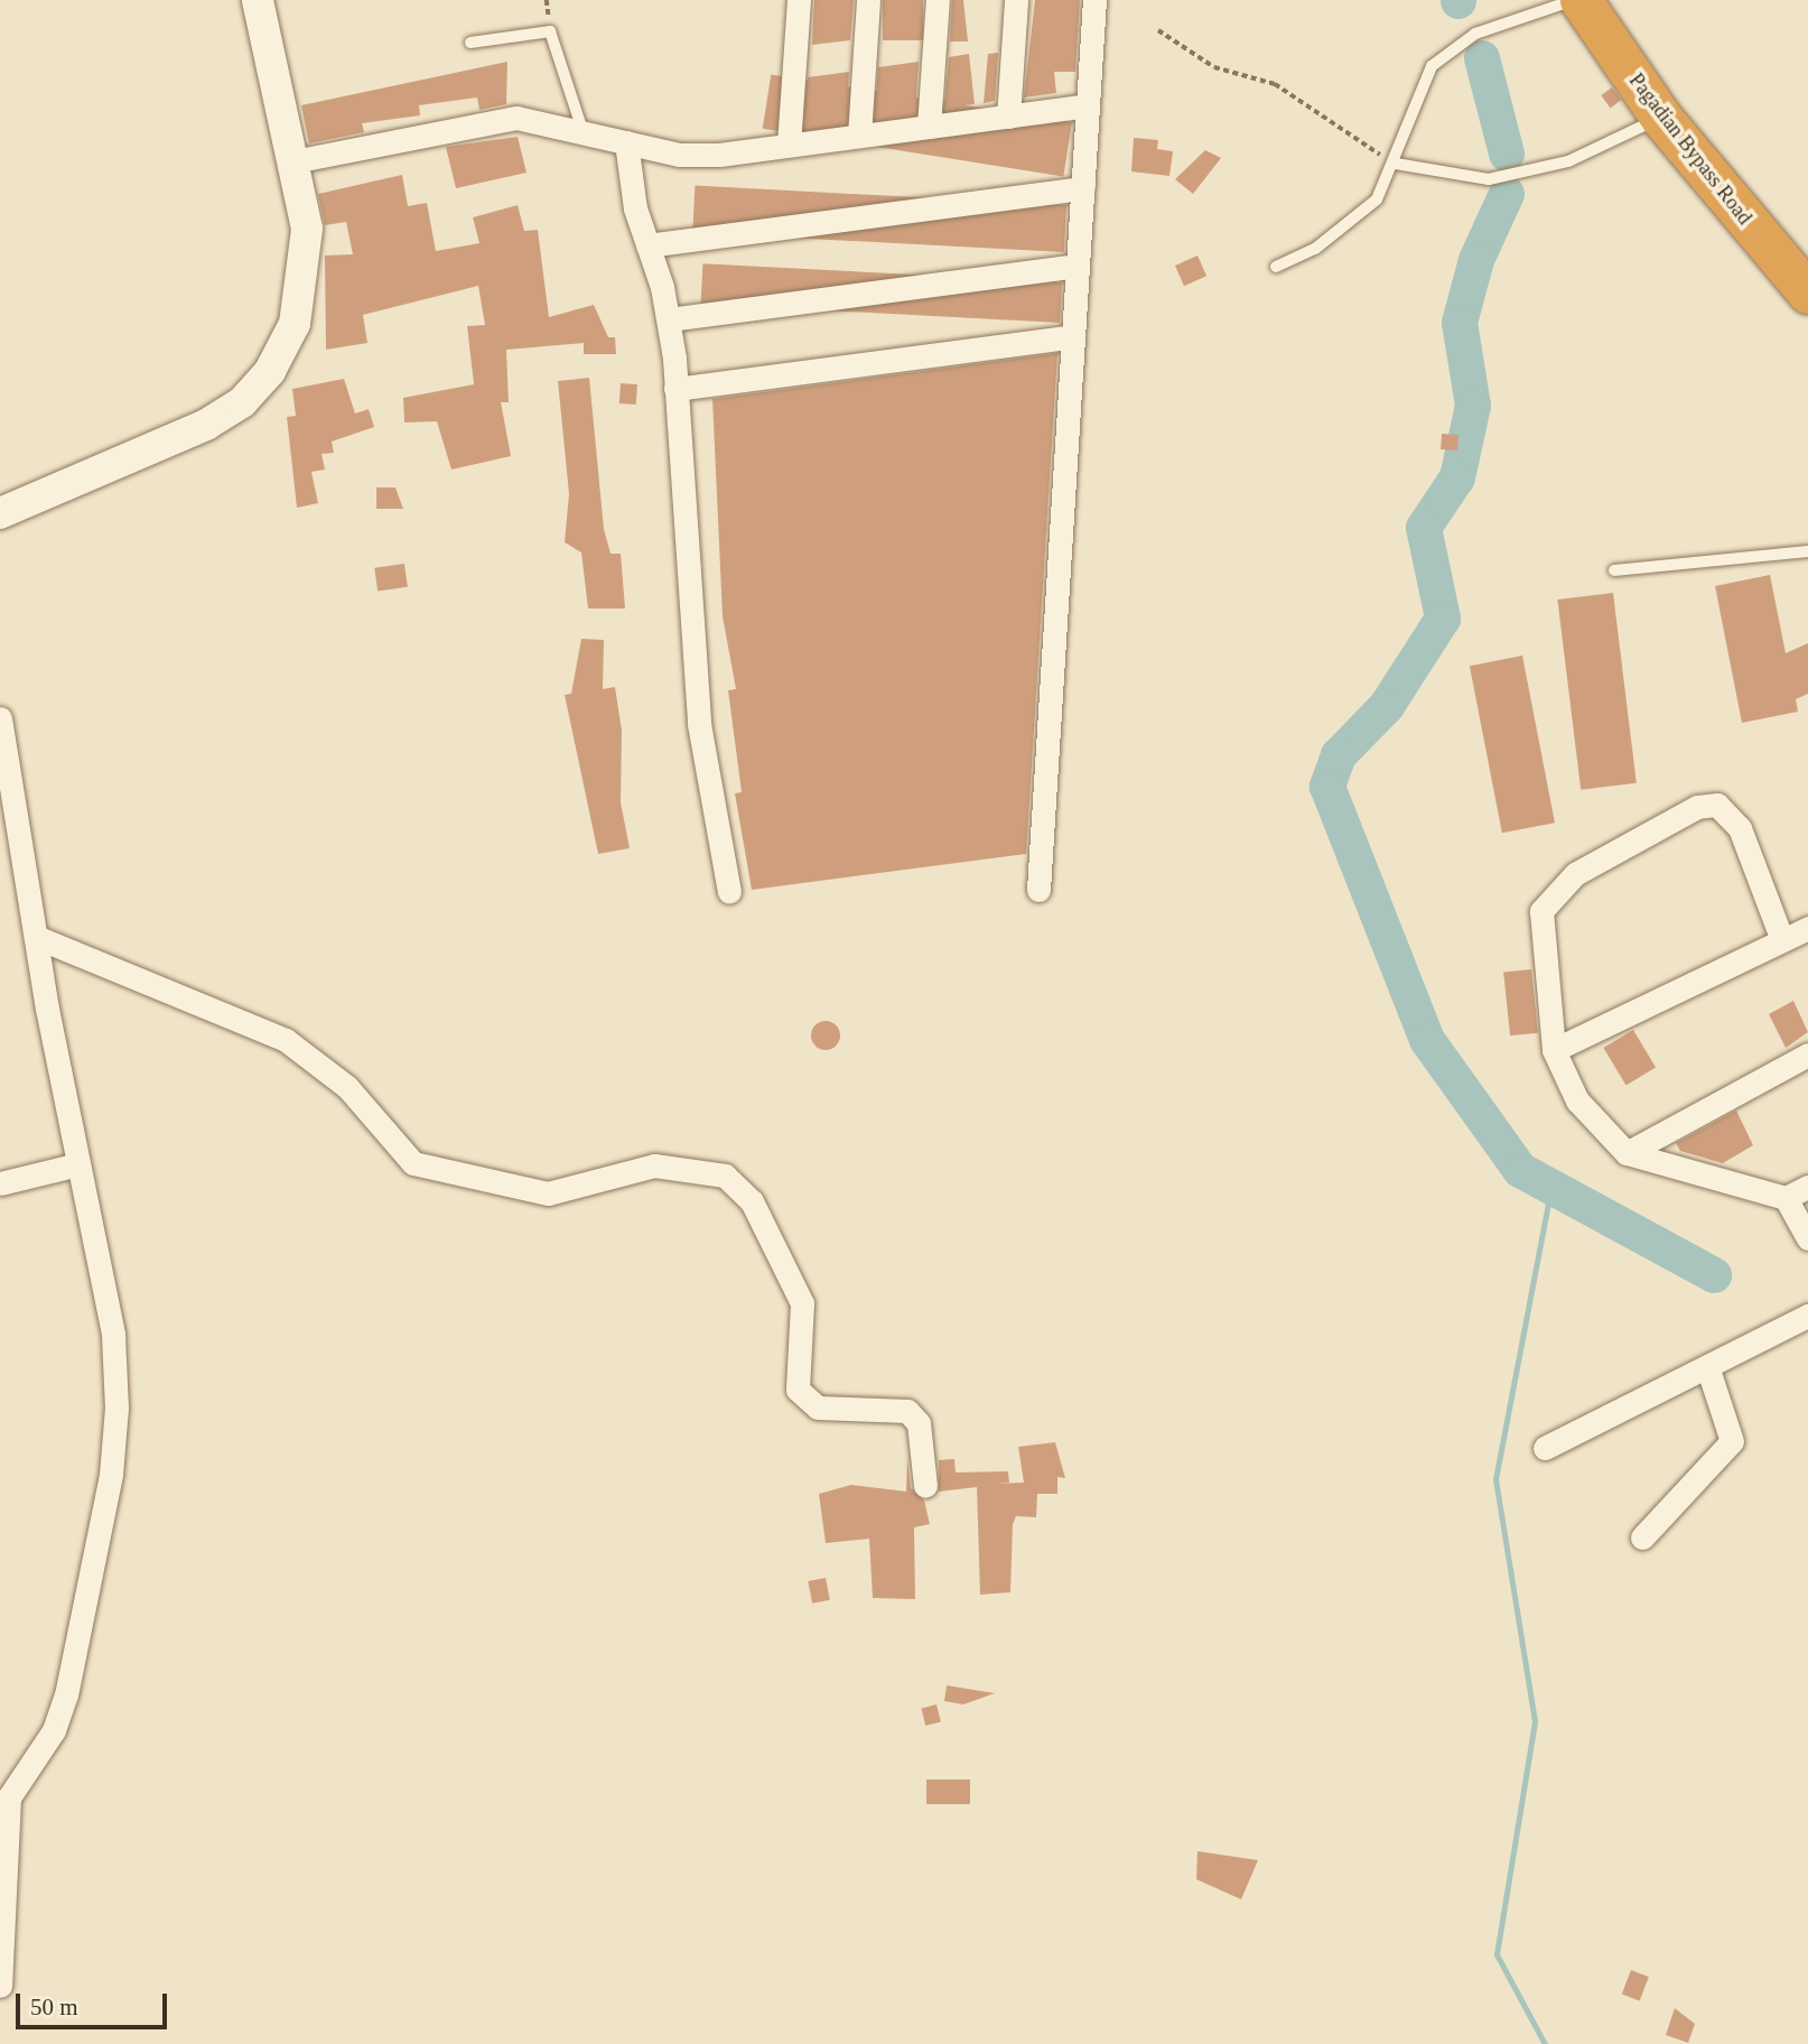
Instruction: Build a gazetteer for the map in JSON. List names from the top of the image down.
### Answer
{
  "streets": {
    "highway": ["Pagadian Bypass Road"]
  },
  "scale_bar": "50 m"
}
